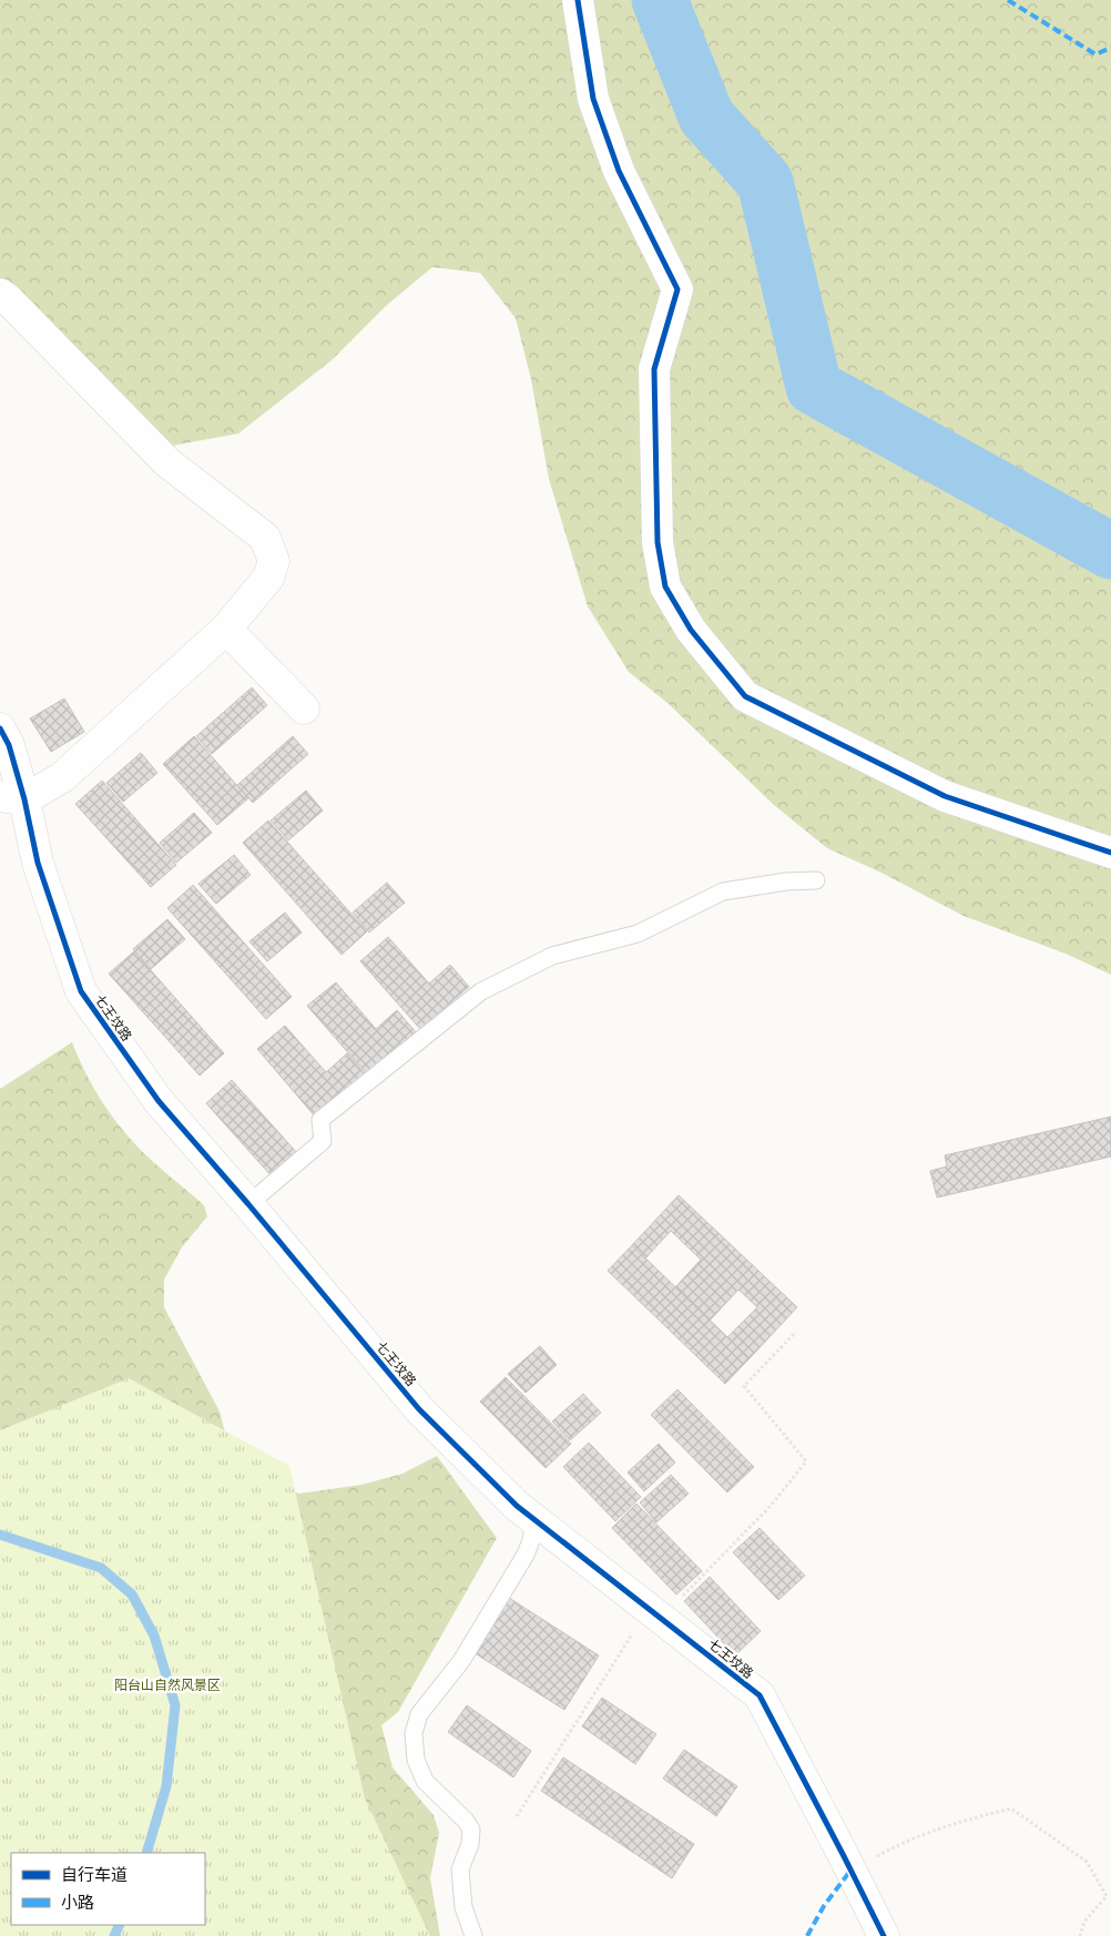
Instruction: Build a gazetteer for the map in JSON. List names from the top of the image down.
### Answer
{
  "streets": {
    "street": ["七王坟路"]
  },
  "parks": ["阳台山自然风景区"],
  "legend": ["自行车道", "小路"]
}
